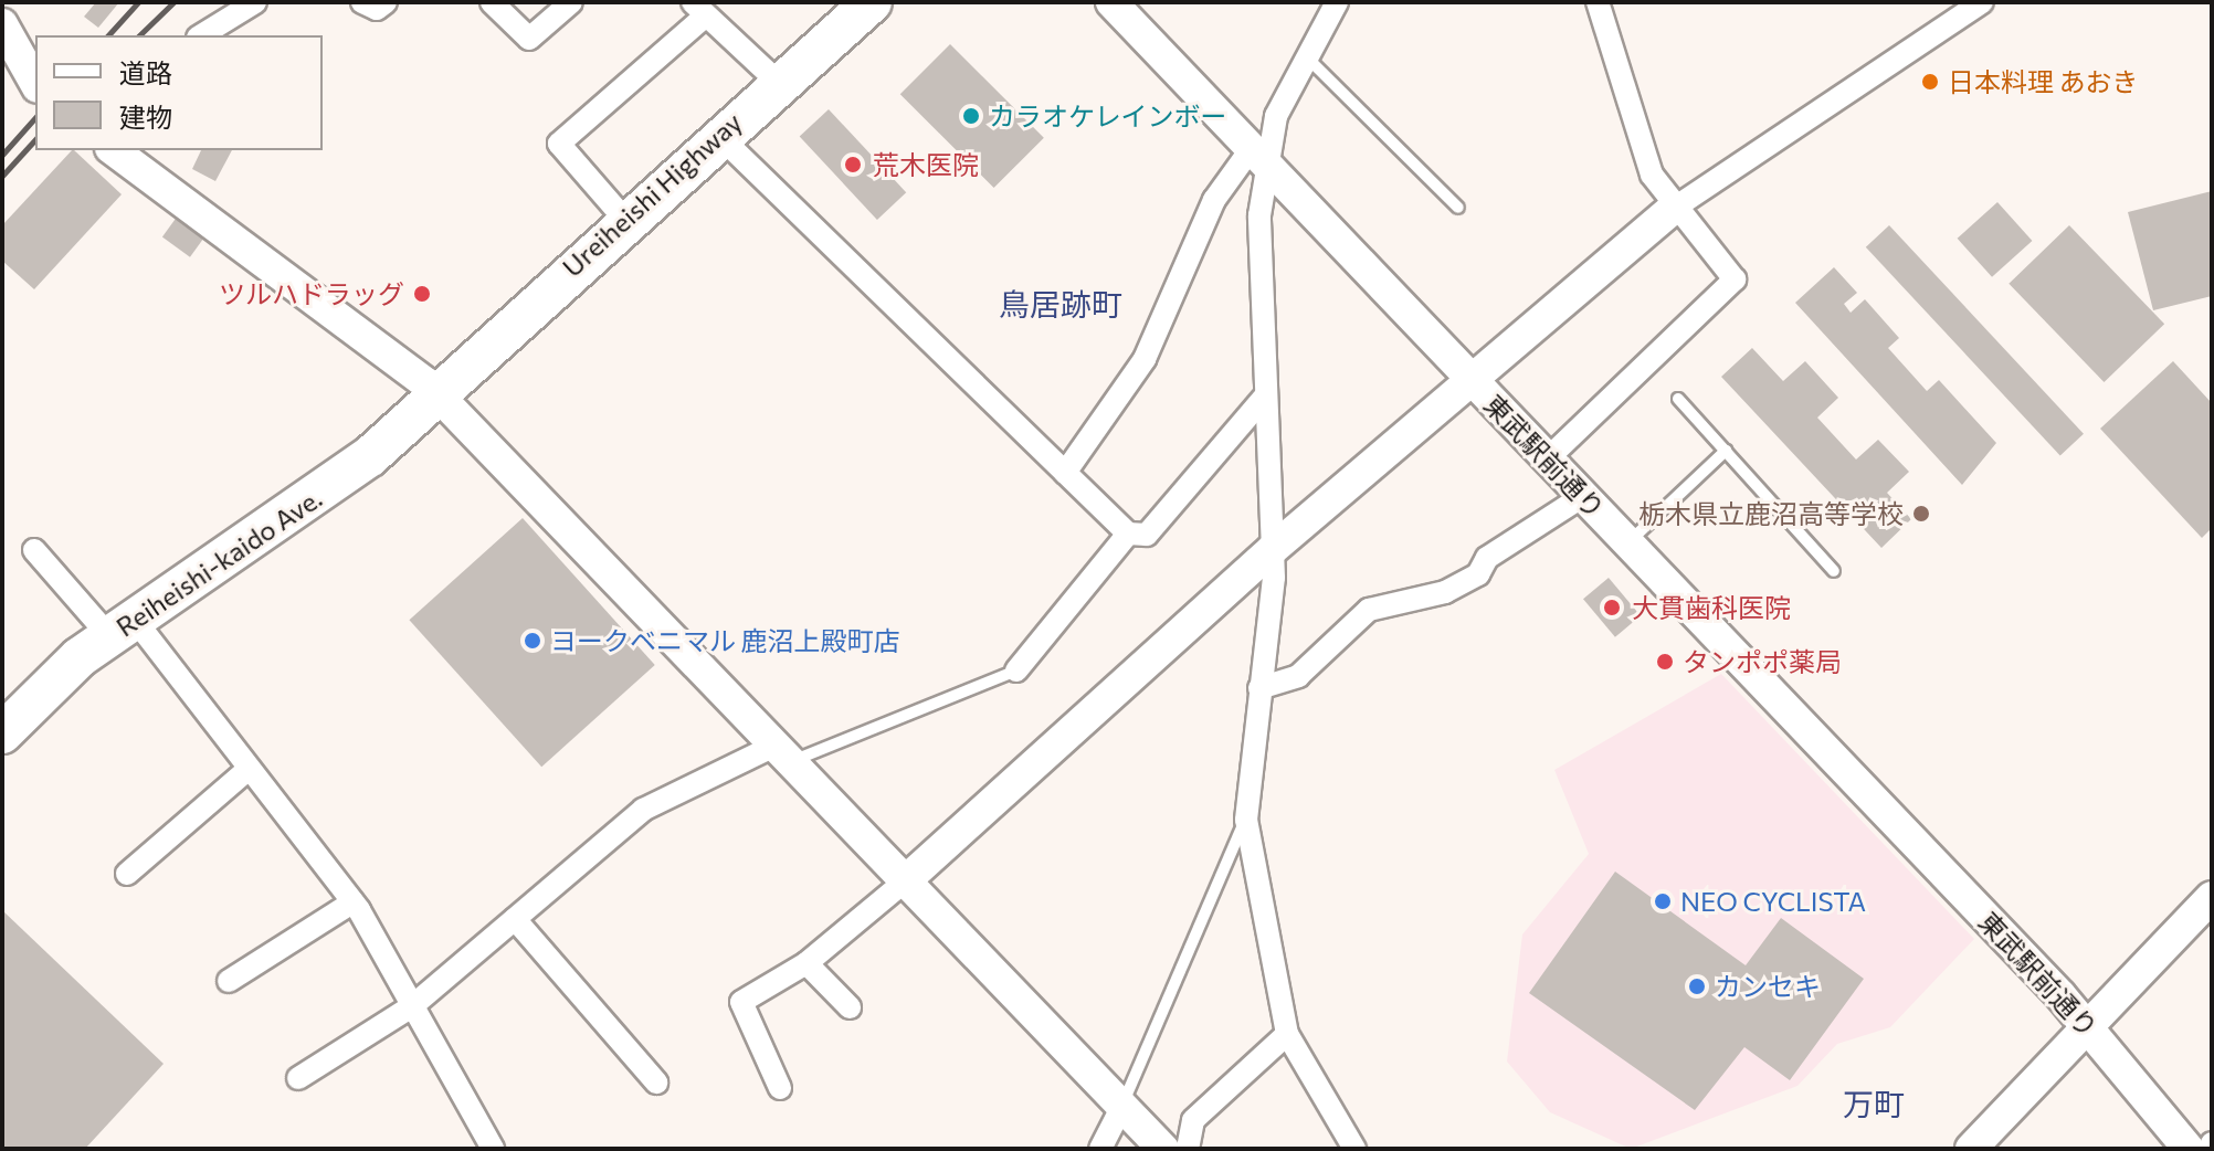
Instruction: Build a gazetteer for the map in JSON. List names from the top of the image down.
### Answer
{
  "streets": {
    "highway": ["Ureiheishi Highway", "Reiheishi-kaido Ave."],
    "street": ["東武駅前通り"]
  },
  "crossings": [
    ["Ureiheishi Highway", "Reiheishi-kaido Ave."]
  ],
  "districts": ["鳥居跡町", "万町"],
  "places": [
    "日本料理 あおき",
    "カラオケレインボー",
    "荒木医院",
    "ツルハドラッグ",
    "栃木県立鹿沼高等学校",
    "大貫歯科医院",
    "ヨークベニマル 鹿沼上殿町店",
    "タンポポ薬局",
    "NEO CYCLISTA",
    "カンセキ"
  ],
  "legend": ["道路", "建物"]
}
